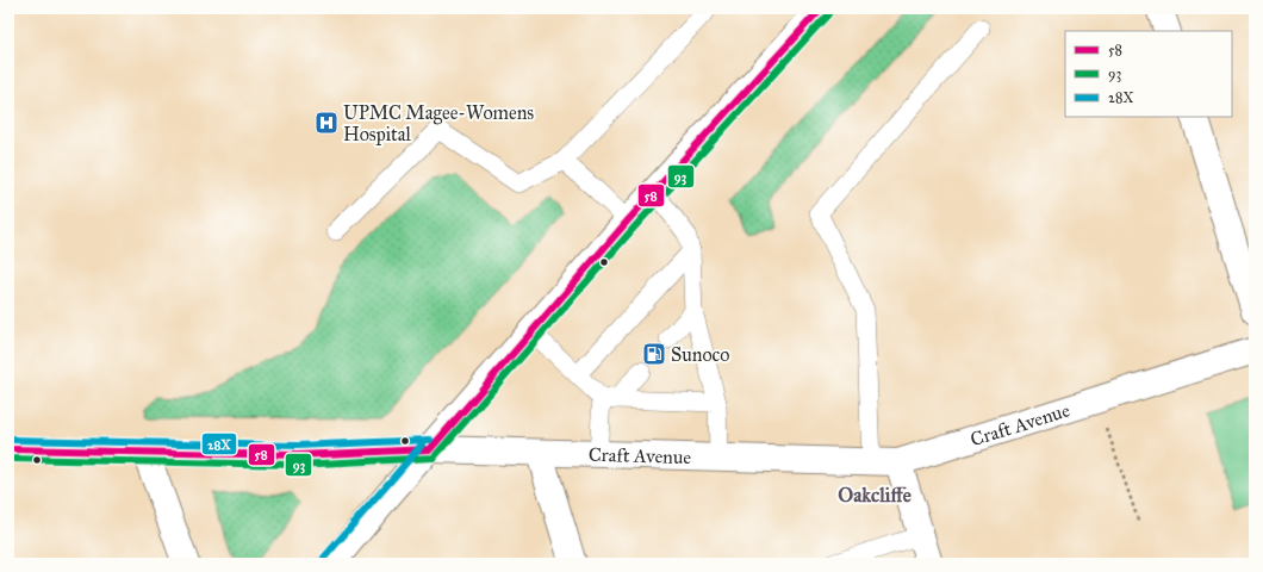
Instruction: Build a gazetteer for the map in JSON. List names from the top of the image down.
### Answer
{
  "streets": {
    "street": ["Craft Avenue"]
  },
  "districts": ["Oakcliffe"],
  "places": {
    "hospital": ["UPMC Magee-Womens Hospital"],
    "fuel station": ["Sunoco"]
  },
  "lines": ["transit line 58", "transit line 93", "transit line 28X"],
  "legend": ["58", "93", "28X"]
}
